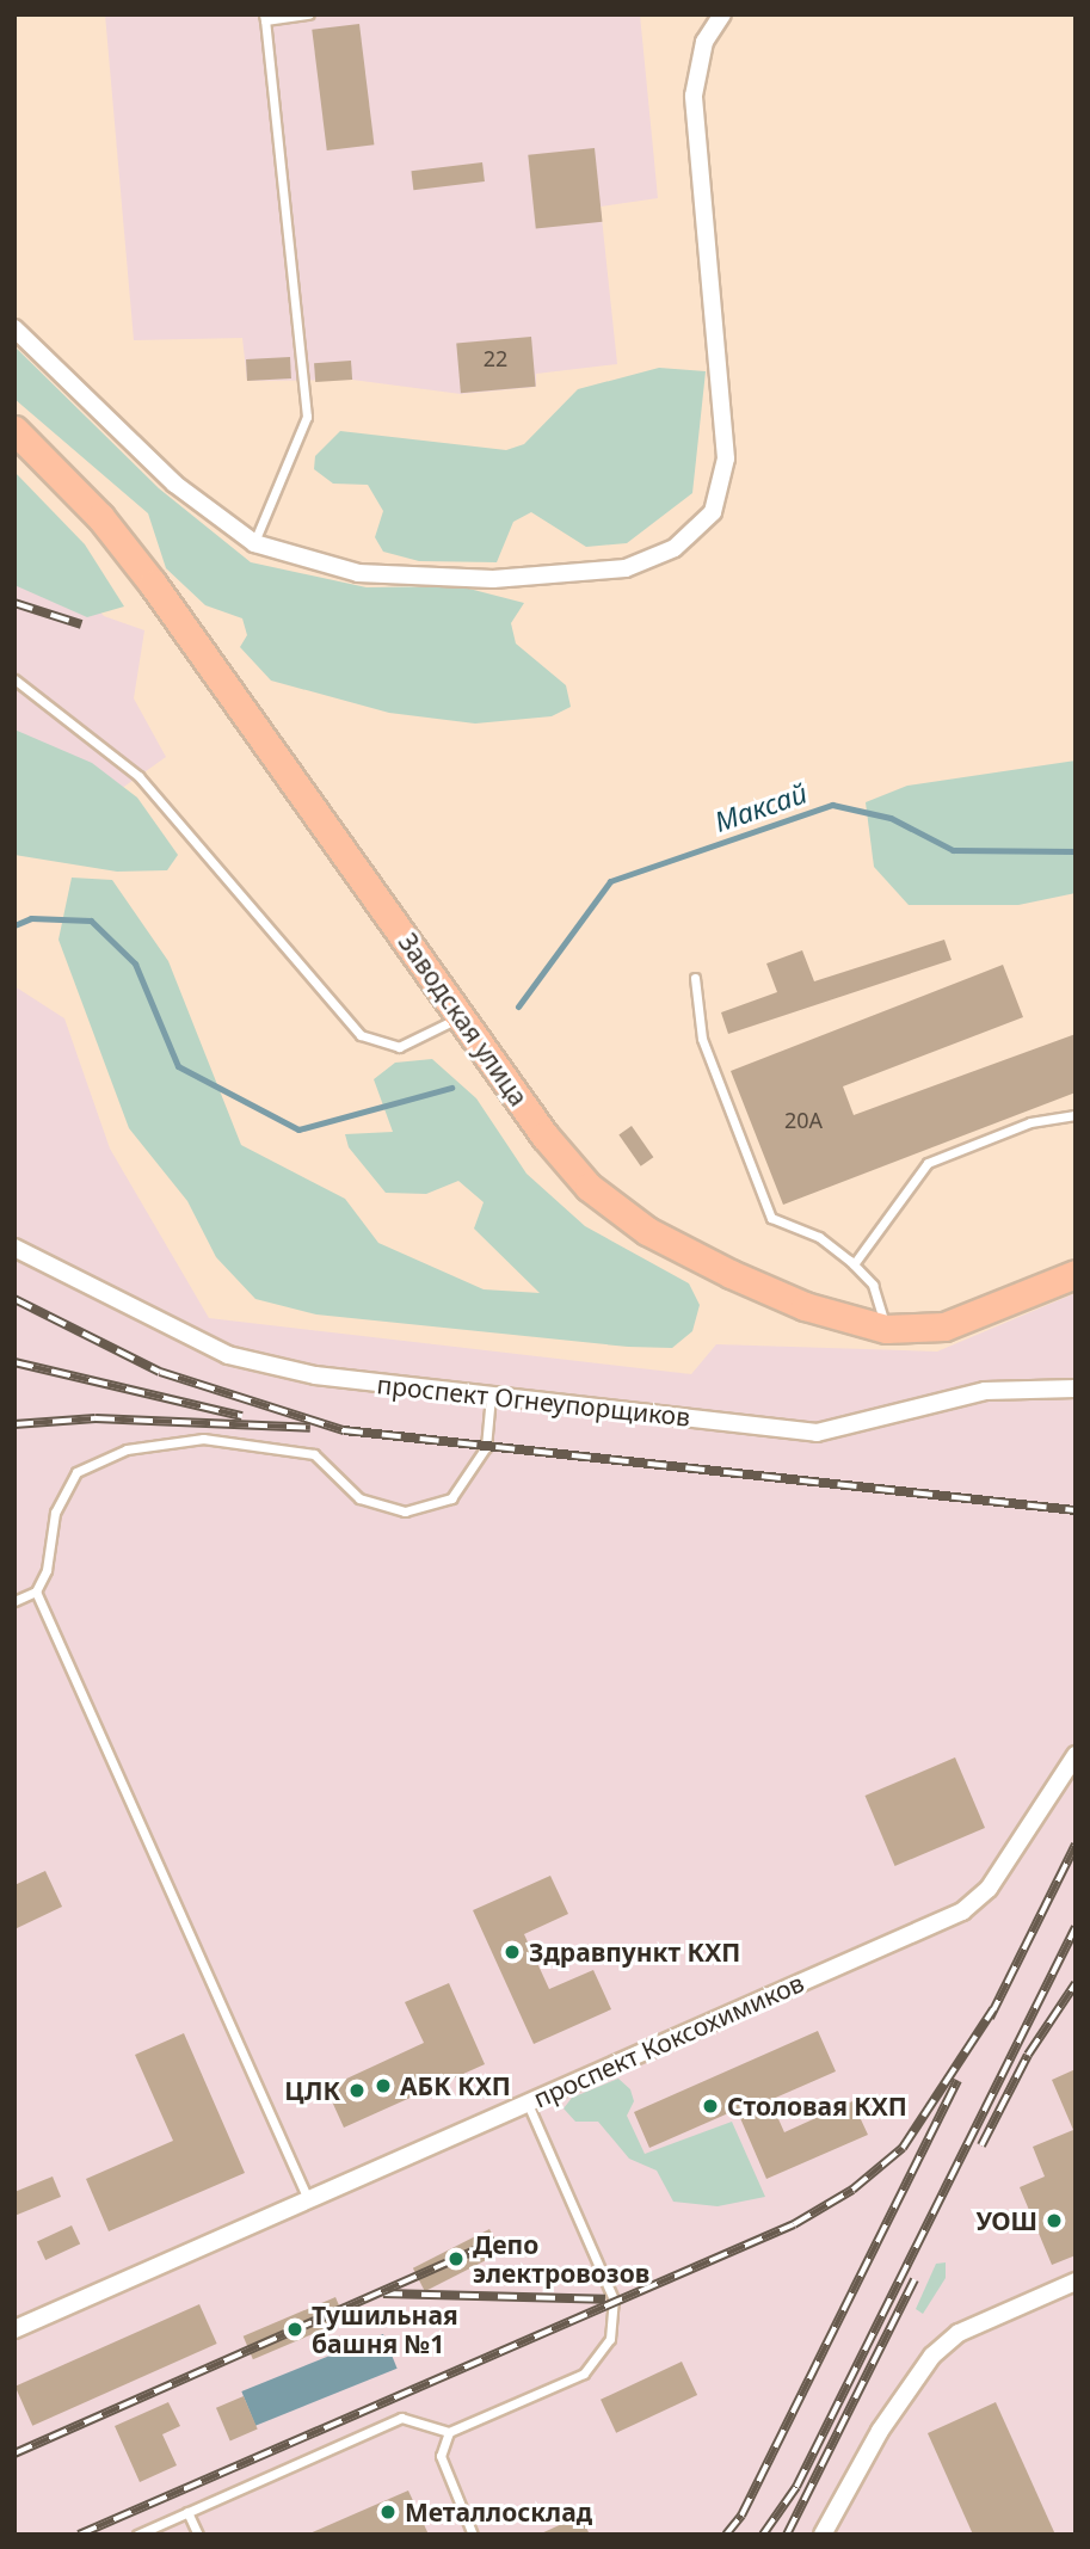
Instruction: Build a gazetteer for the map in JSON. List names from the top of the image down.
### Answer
{
  "streets": {
    "main road": ["Заводская улица"],
    "street": ["проспект Огнеупорщиков", "проспект Коксохимиков"]
  },
  "water": ["Максай"],
  "places": [
    "Здравпункт КХП",
    "АБК КХП",
    "ЦЛК",
    "Столовая КХП",
    "УОШ",
    "Депо электровозов",
    "Тушильная башня №1",
    "Металлосклад"
  ],
  "house_numbers": ["22", "20А"]
}
